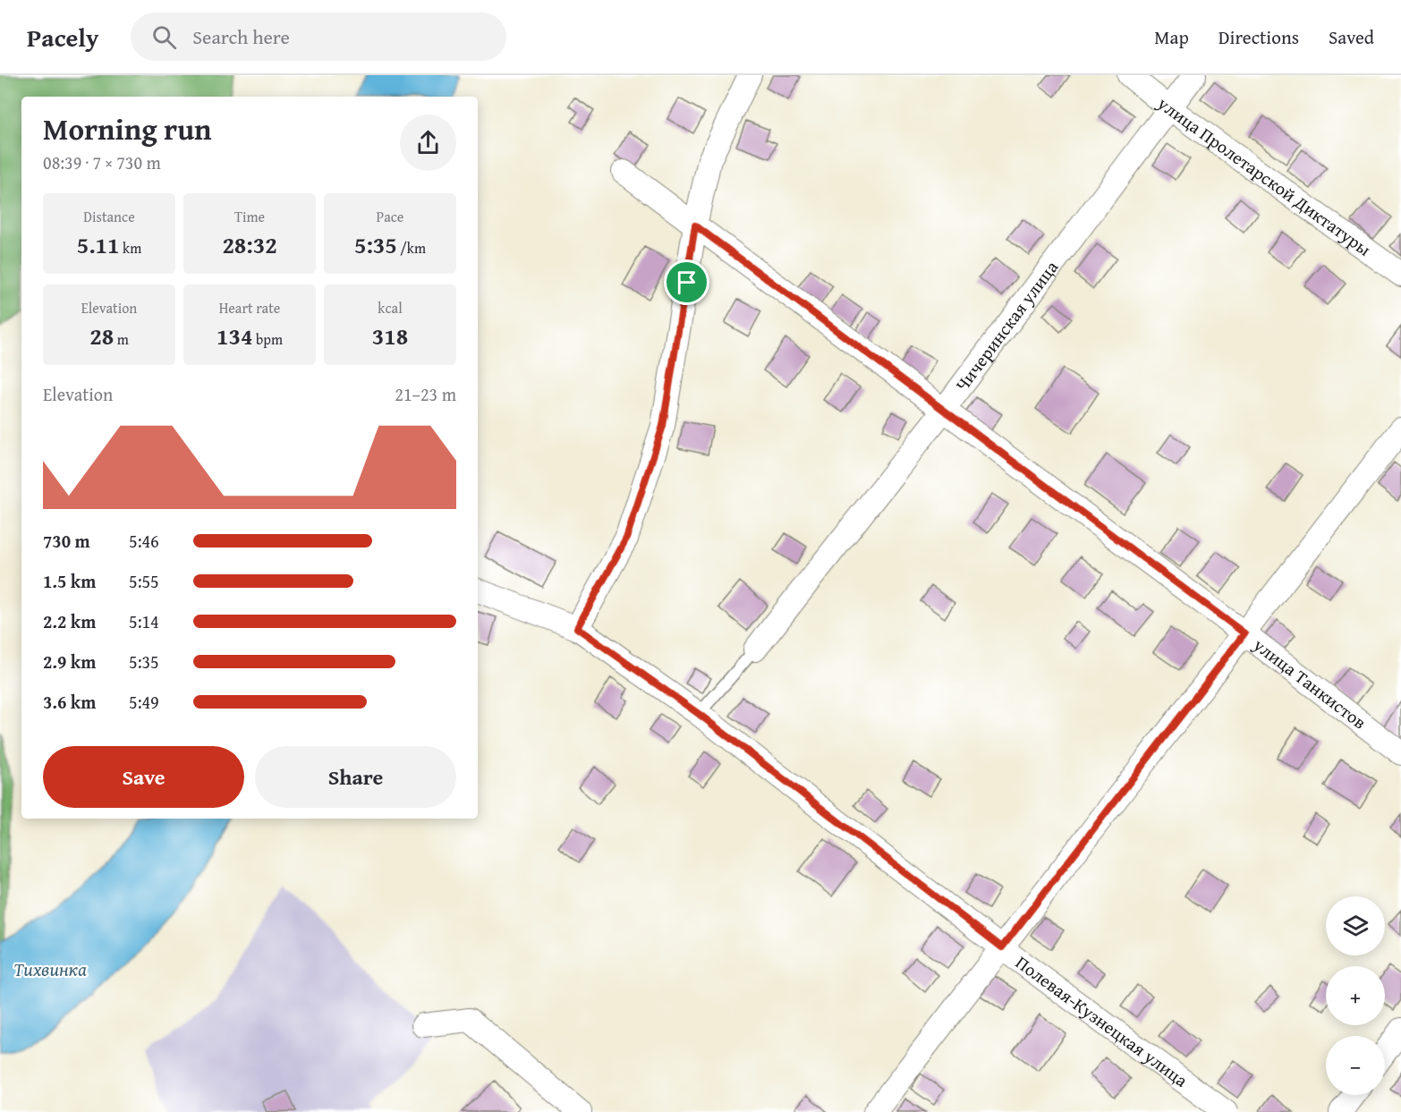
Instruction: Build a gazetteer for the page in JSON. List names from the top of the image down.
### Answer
{
  "streets": {
    "street": [
      "улица Пролетарской Диктатуры",
      "Чичеринская улица",
      "улица Танкистов",
      "Полевая-Кузнецкая улица"
    ]
  },
  "crossings": [
    ["улица Пролетарской Диктатуры", "Чичеринская улица"],
    ["Чичеринская улица", "улица Танкистов"]
  ],
  "water": ["Тихвинка"],
  "page": {
    "header": "Pacely",
    "search": "Search here",
    "nav": ["Map", "Directions", "Saved"],
    "heading": ["Morning run", "08:39 · 7 × 730 m"],
    "stats": [
      ["Distance", "5.11 km"],
      ["Time", "28:32"],
      ["Pace", "5:35 /km"],
      ["Elevation", "28 m"],
      ["Heart rate", "134 bpm"],
      ["kcal", "318"]
    ],
    "chart": ["Elevation", "21–23 m"],
    "list": [
      {
        "name": "730 m",
        "note": "5:46"
      },
      {
        "name": "1.5 km",
        "note": "5:55"
      },
      {
        "name": "2.2 km",
        "note": "5:14"
      },
      {
        "name": "2.9 km",
        "note": "5:35"
      },
      {
        "name": "3.6 km",
        "note": "5:49"
      }
    ],
    "buttons": ["Save", "Share"],
    "map_buttons": ["+", "−"]
  }
}
